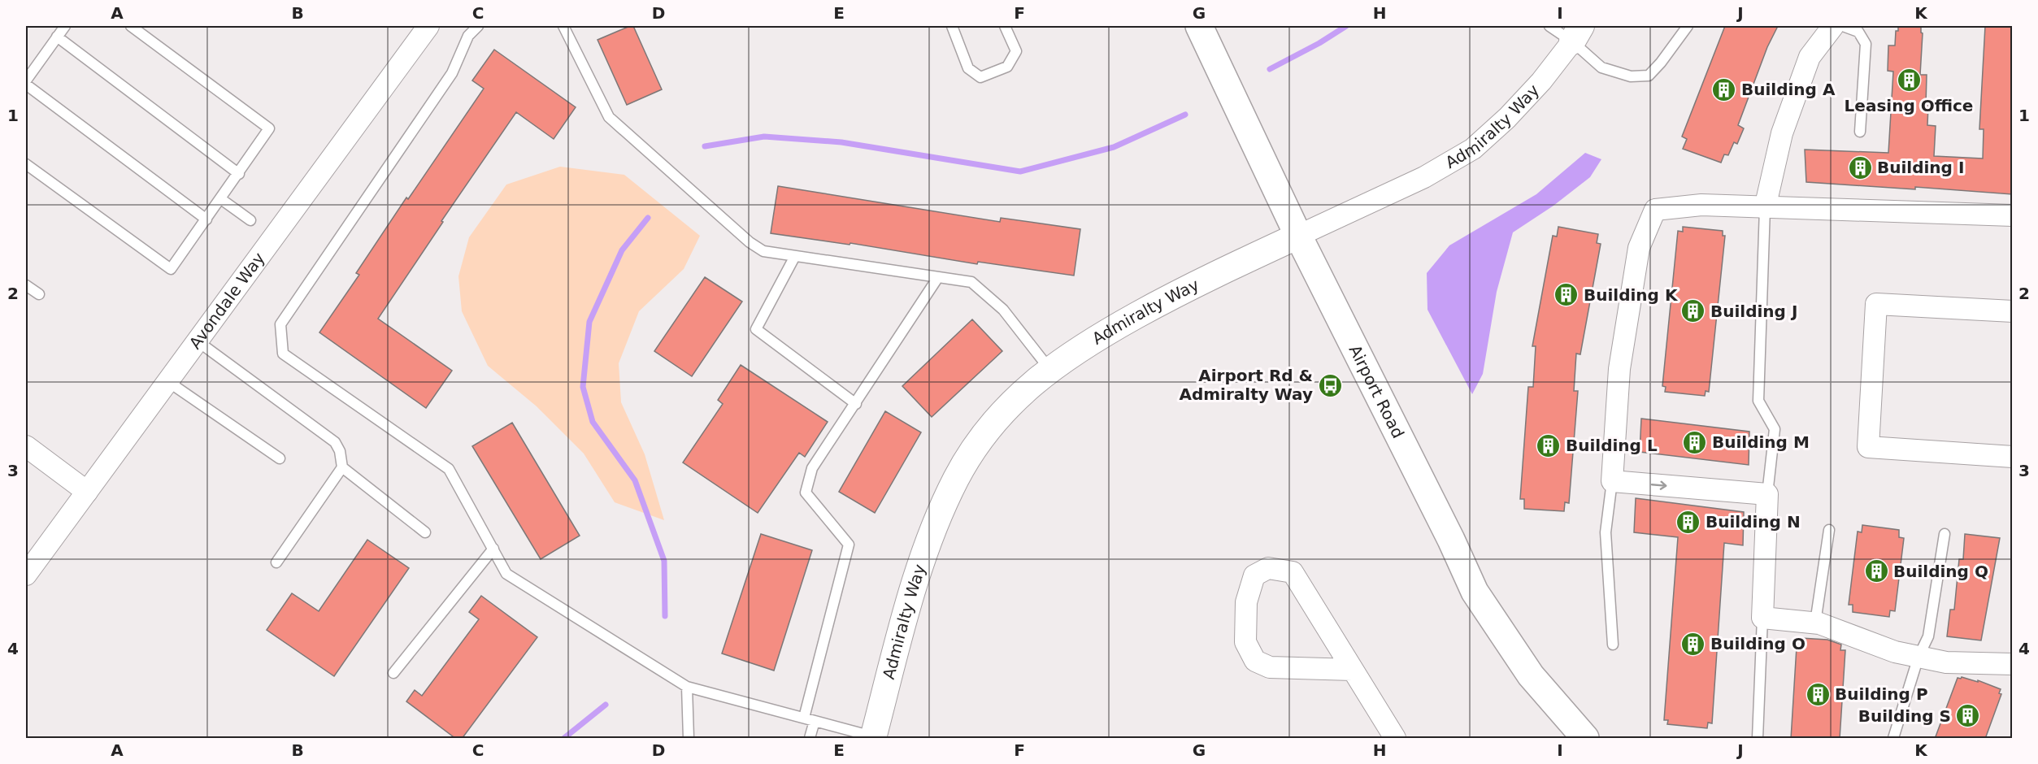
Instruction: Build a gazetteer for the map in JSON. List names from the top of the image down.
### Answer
{
  "streets": {
    "main road": ["Airport Road"],
    "street": ["Admiralty Way", "Avondale Way"]
  },
  "crossings": [
    ["Admiralty Way", "Airport Road"]
  ],
  "places": {
    "building": [
      "Leasing Office",
      "Building A",
      "Building I",
      "Building K",
      "Building J",
      "Building M",
      "Building L",
      "Building N",
      "Building Q",
      "Building O",
      "Building P",
      "Building S"
    ],
    "bus stop": ["Airport Rd & Admiralty Way"]
  },
  "grid": {
    "columns": [
      "A",
      "B",
      "C",
      "D",
      "E",
      "F",
      "G",
      "H",
      "I",
      "J",
      "K"
    ],
    "rows": [
      "1",
      "2",
      "3",
      "4"
    ]
  }
}
